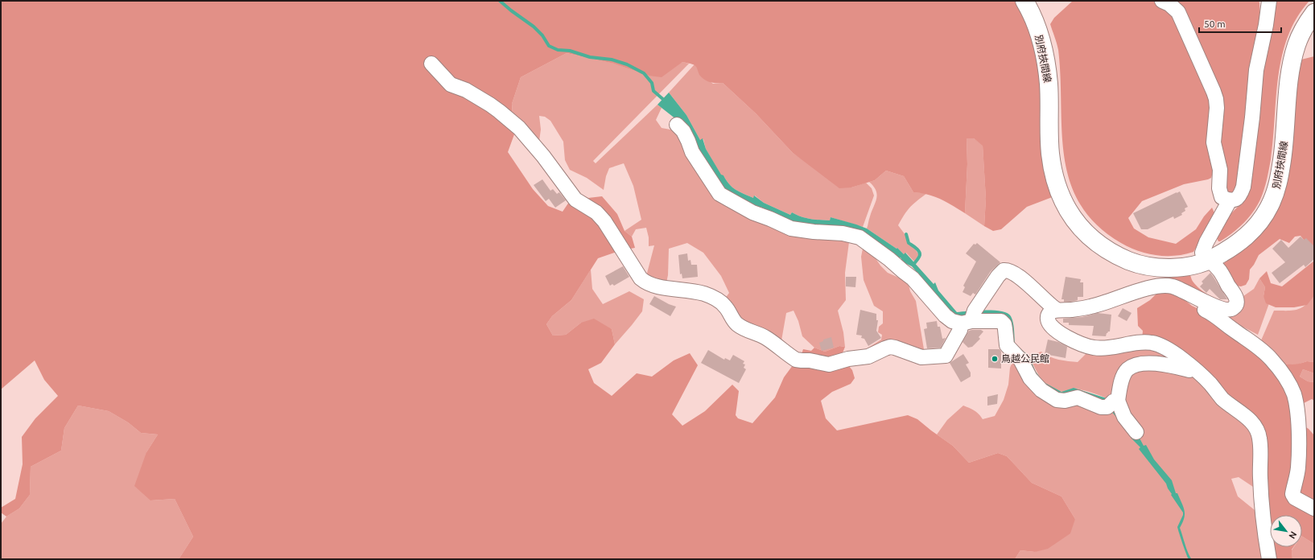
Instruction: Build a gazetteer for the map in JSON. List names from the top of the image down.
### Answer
{
  "streets": {
    "main road": ["別府挾間線"]
  },
  "places": ["鳥越公民館"],
  "scale_bar": "50 m",
  "north": "bottom right"
}
